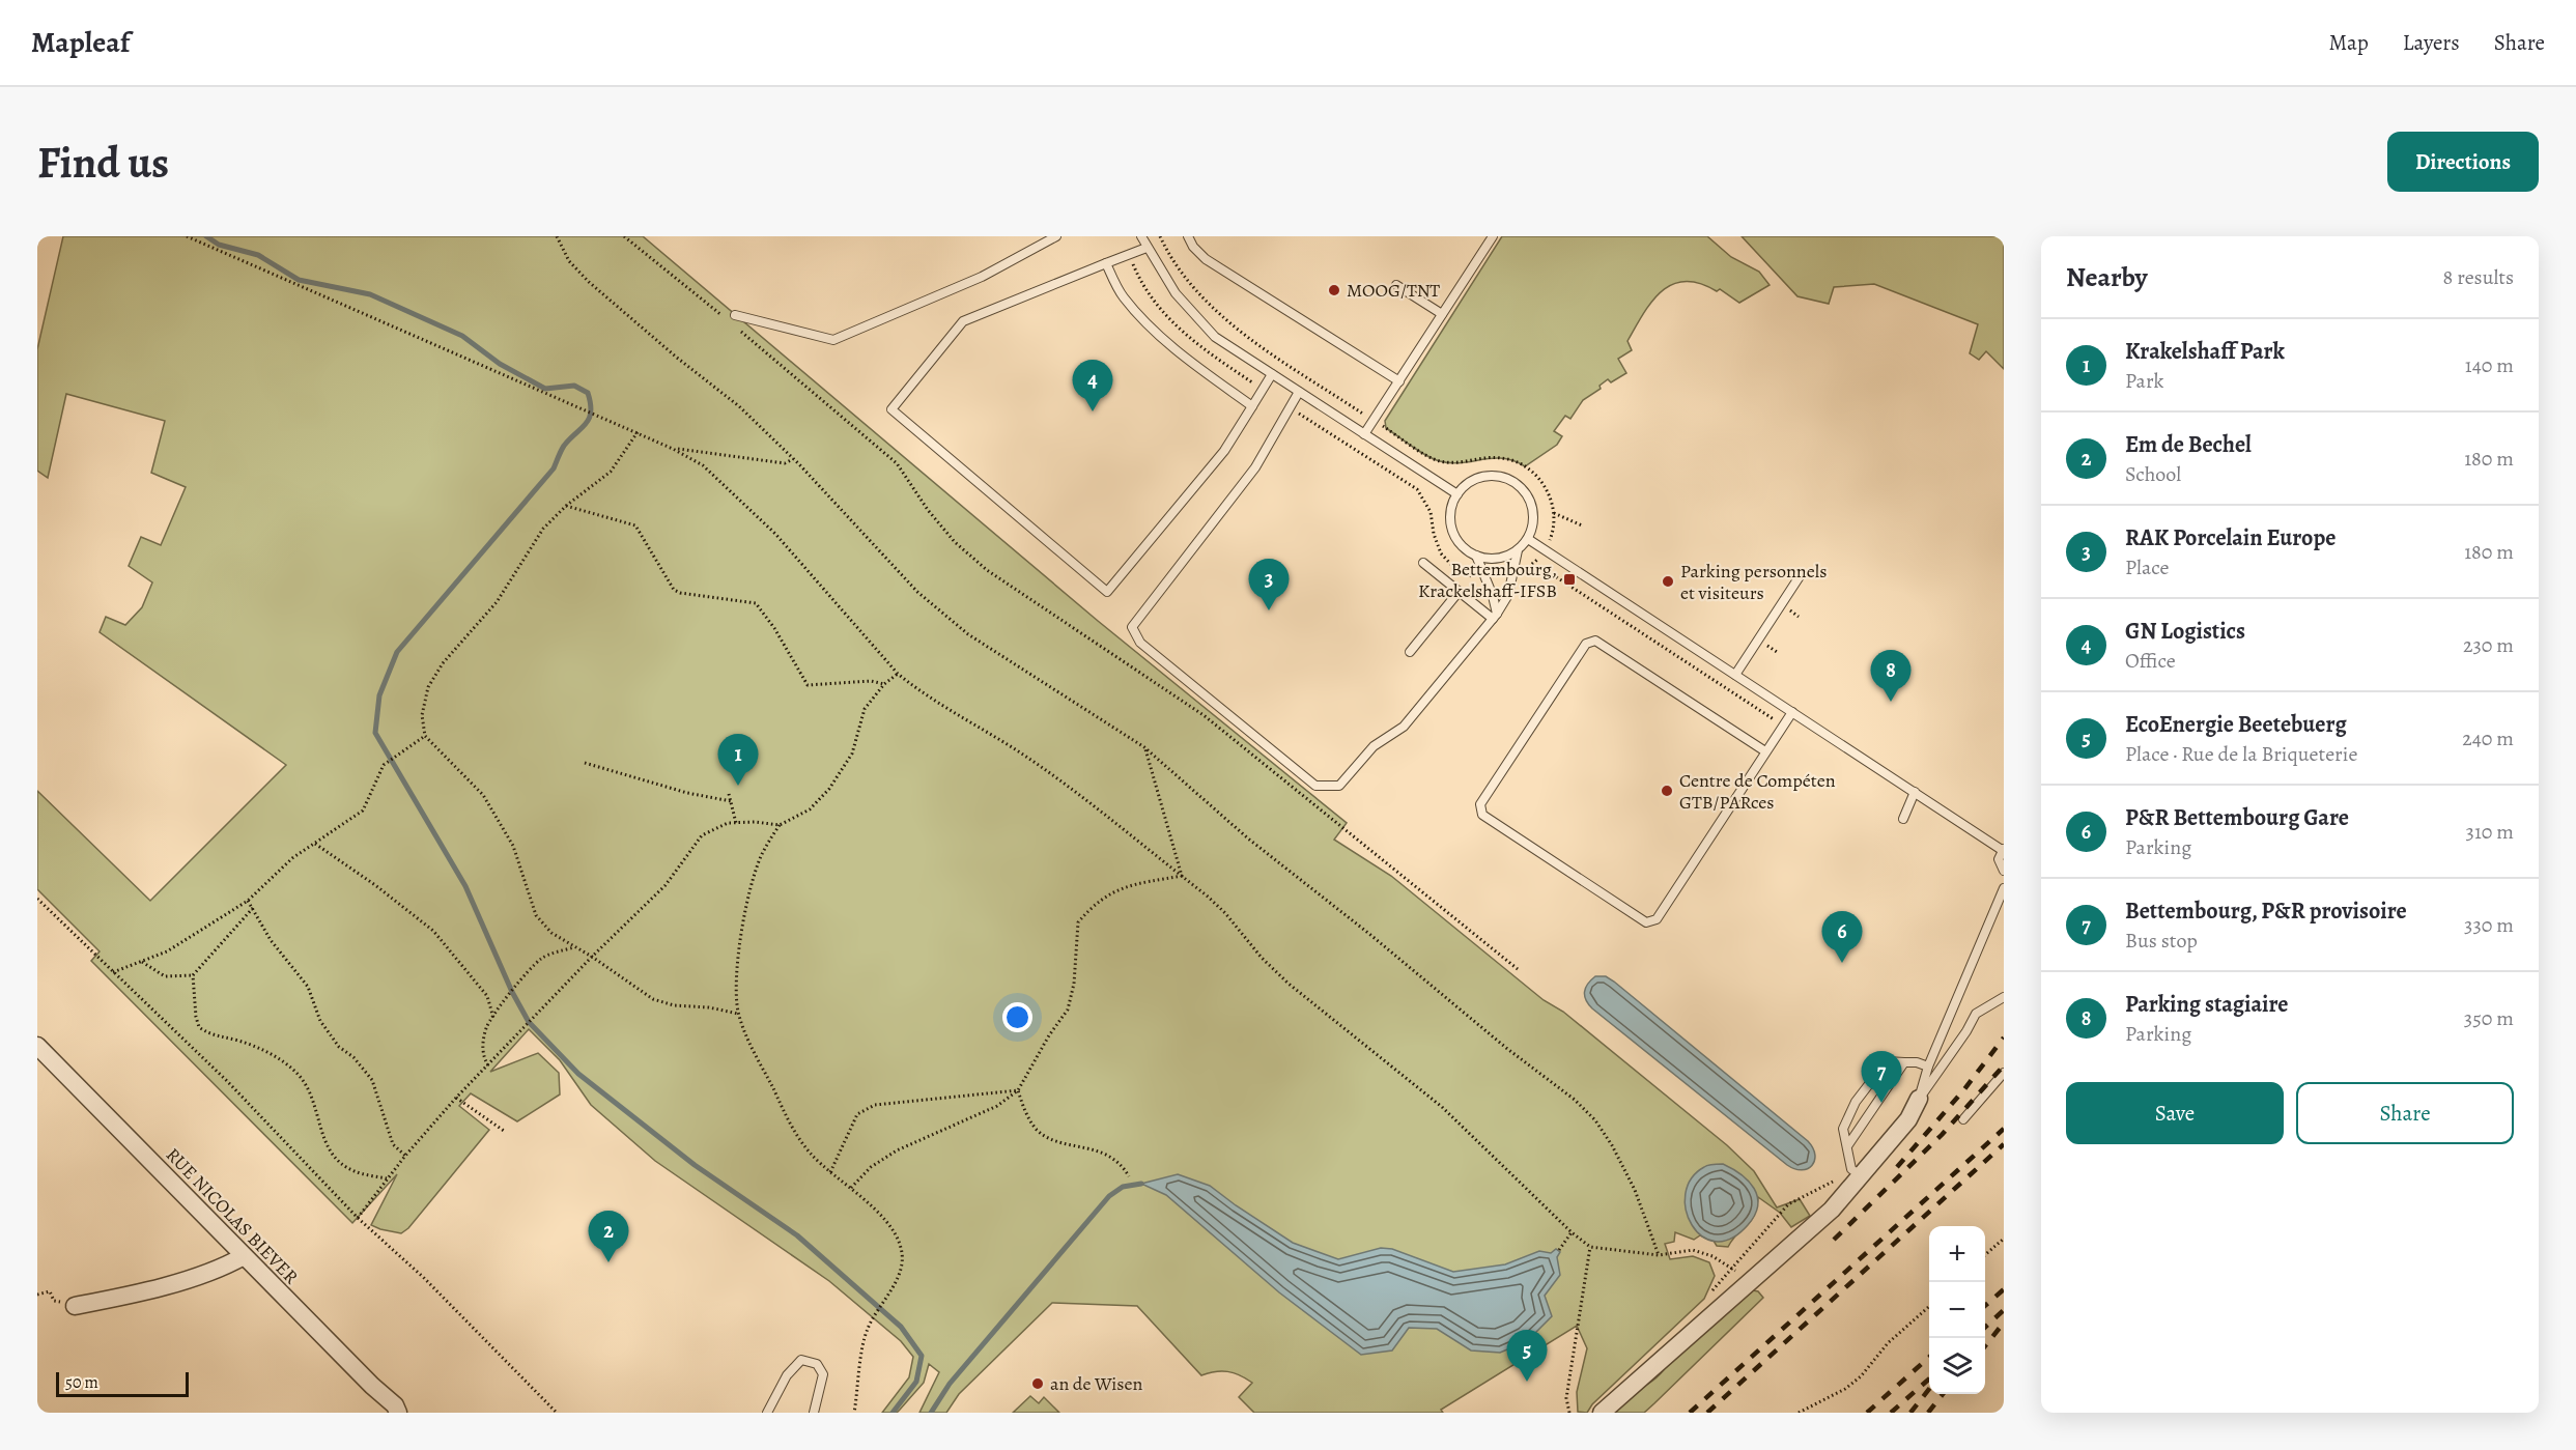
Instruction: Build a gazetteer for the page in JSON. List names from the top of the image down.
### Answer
{
  "streets": {
    "street": ["RUE NICOLAS BIEVER"]
  },
  "places": {
    "other": [
      "MOOG/TNT",
      "Parking personnels et visiteurs",
      "Centre de Compéten GTB/PARces",
      "an de Wisen"
    ],
    "transit": ["Bettembourg, Krackelshaff-IFSB"]
  },
  "scale_bar": "50 m",
  "page": {
    "header": "Mapleaf",
    "nav": ["Map", "Layers", "Share"],
    "buttons": [
      "Directions",
      ["Save", "Share"]
    ],
    "title": "Find us",
    "heading": ["Nearby", "8 results"],
    "list": [
      {
        "mark": "1",
        "name": "Krakelshaff Park",
        "note": "Park",
        "value": "140 m"
      },
      {
        "mark": "2",
        "name": "Em de Bechel",
        "note": "School",
        "value": "180 m"
      },
      {
        "mark": "3",
        "name": "RAK Porcelain Europe",
        "note": "Place",
        "value": "180 m"
      },
      {
        "mark": "4",
        "name": "GN Logistics",
        "note": "Office",
        "value": "230 m"
      },
      {
        "mark": "5",
        "name": "EcoEnergie Beetebuerg",
        "note": "Place · Rue de la Briqueterie",
        "value": "240 m"
      },
      {
        "mark": "6",
        "name": "P&R Bettembourg Gare",
        "note": "Parking",
        "value": "310 m"
      },
      {
        "mark": "7",
        "name": "Bettembourg, P&R provisoire",
        "note": "Bus stop",
        "value": "330 m"
      },
      {
        "mark": "8",
        "name": "Parking stagiaire",
        "note": "Parking",
        "value": "350 m"
      }
    ],
    "pins": [
      "4",
      "3",
      "8",
      "1",
      "6",
      "7",
      "2",
      "5"
    ],
    "map_buttons": ["+", "−"],
    "scale": "50 m"
  }
}
